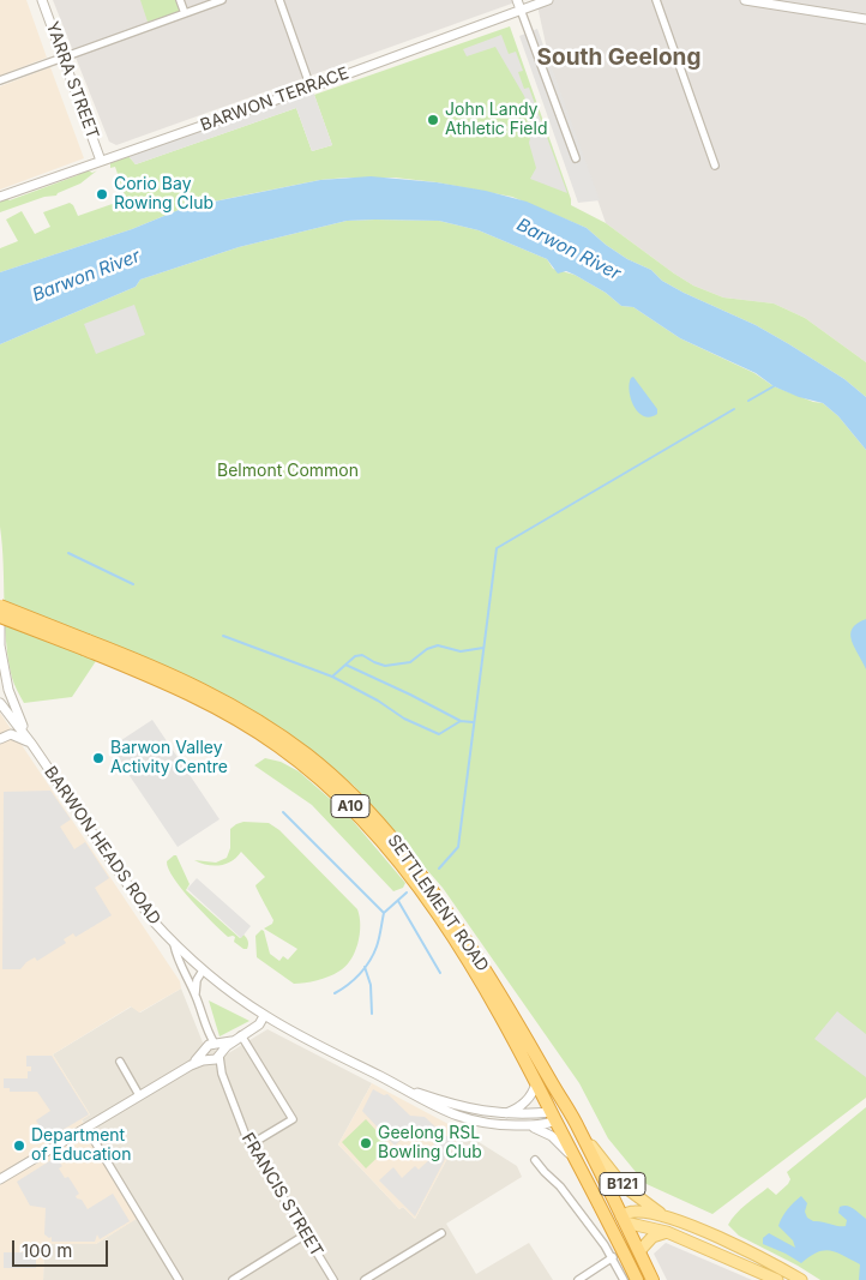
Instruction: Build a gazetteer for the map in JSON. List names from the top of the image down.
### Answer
{
  "streets": {
    "highway": ["A10", "SETTLEMENT ROAD", "B121"],
    "street": [
      "YARRA STREET",
      "BARWON TERRACE",
      "BARWON HEADS ROAD",
      "FRANCIS STREET"
    ]
  },
  "crossings": [
    ["YARRA STREET", "BARWON TERRACE"],
    ["BARWON HEADS ROAD", "SETTLEMENT ROAD"],
    ["SETTLEMENT ROAD", "B121"]
  ],
  "districts": ["South Geelong"],
  "water": ["Barwon River"],
  "parks": ["Belmont Common"],
  "places": [
    "John Landy Athletic Field",
    "Corio Bay Rowing Club",
    "Barwon Valley Activity Centre",
    "Geelong RSL Bowling Club",
    "Department of Education"
  ],
  "scale_bar": "100 m"
}
